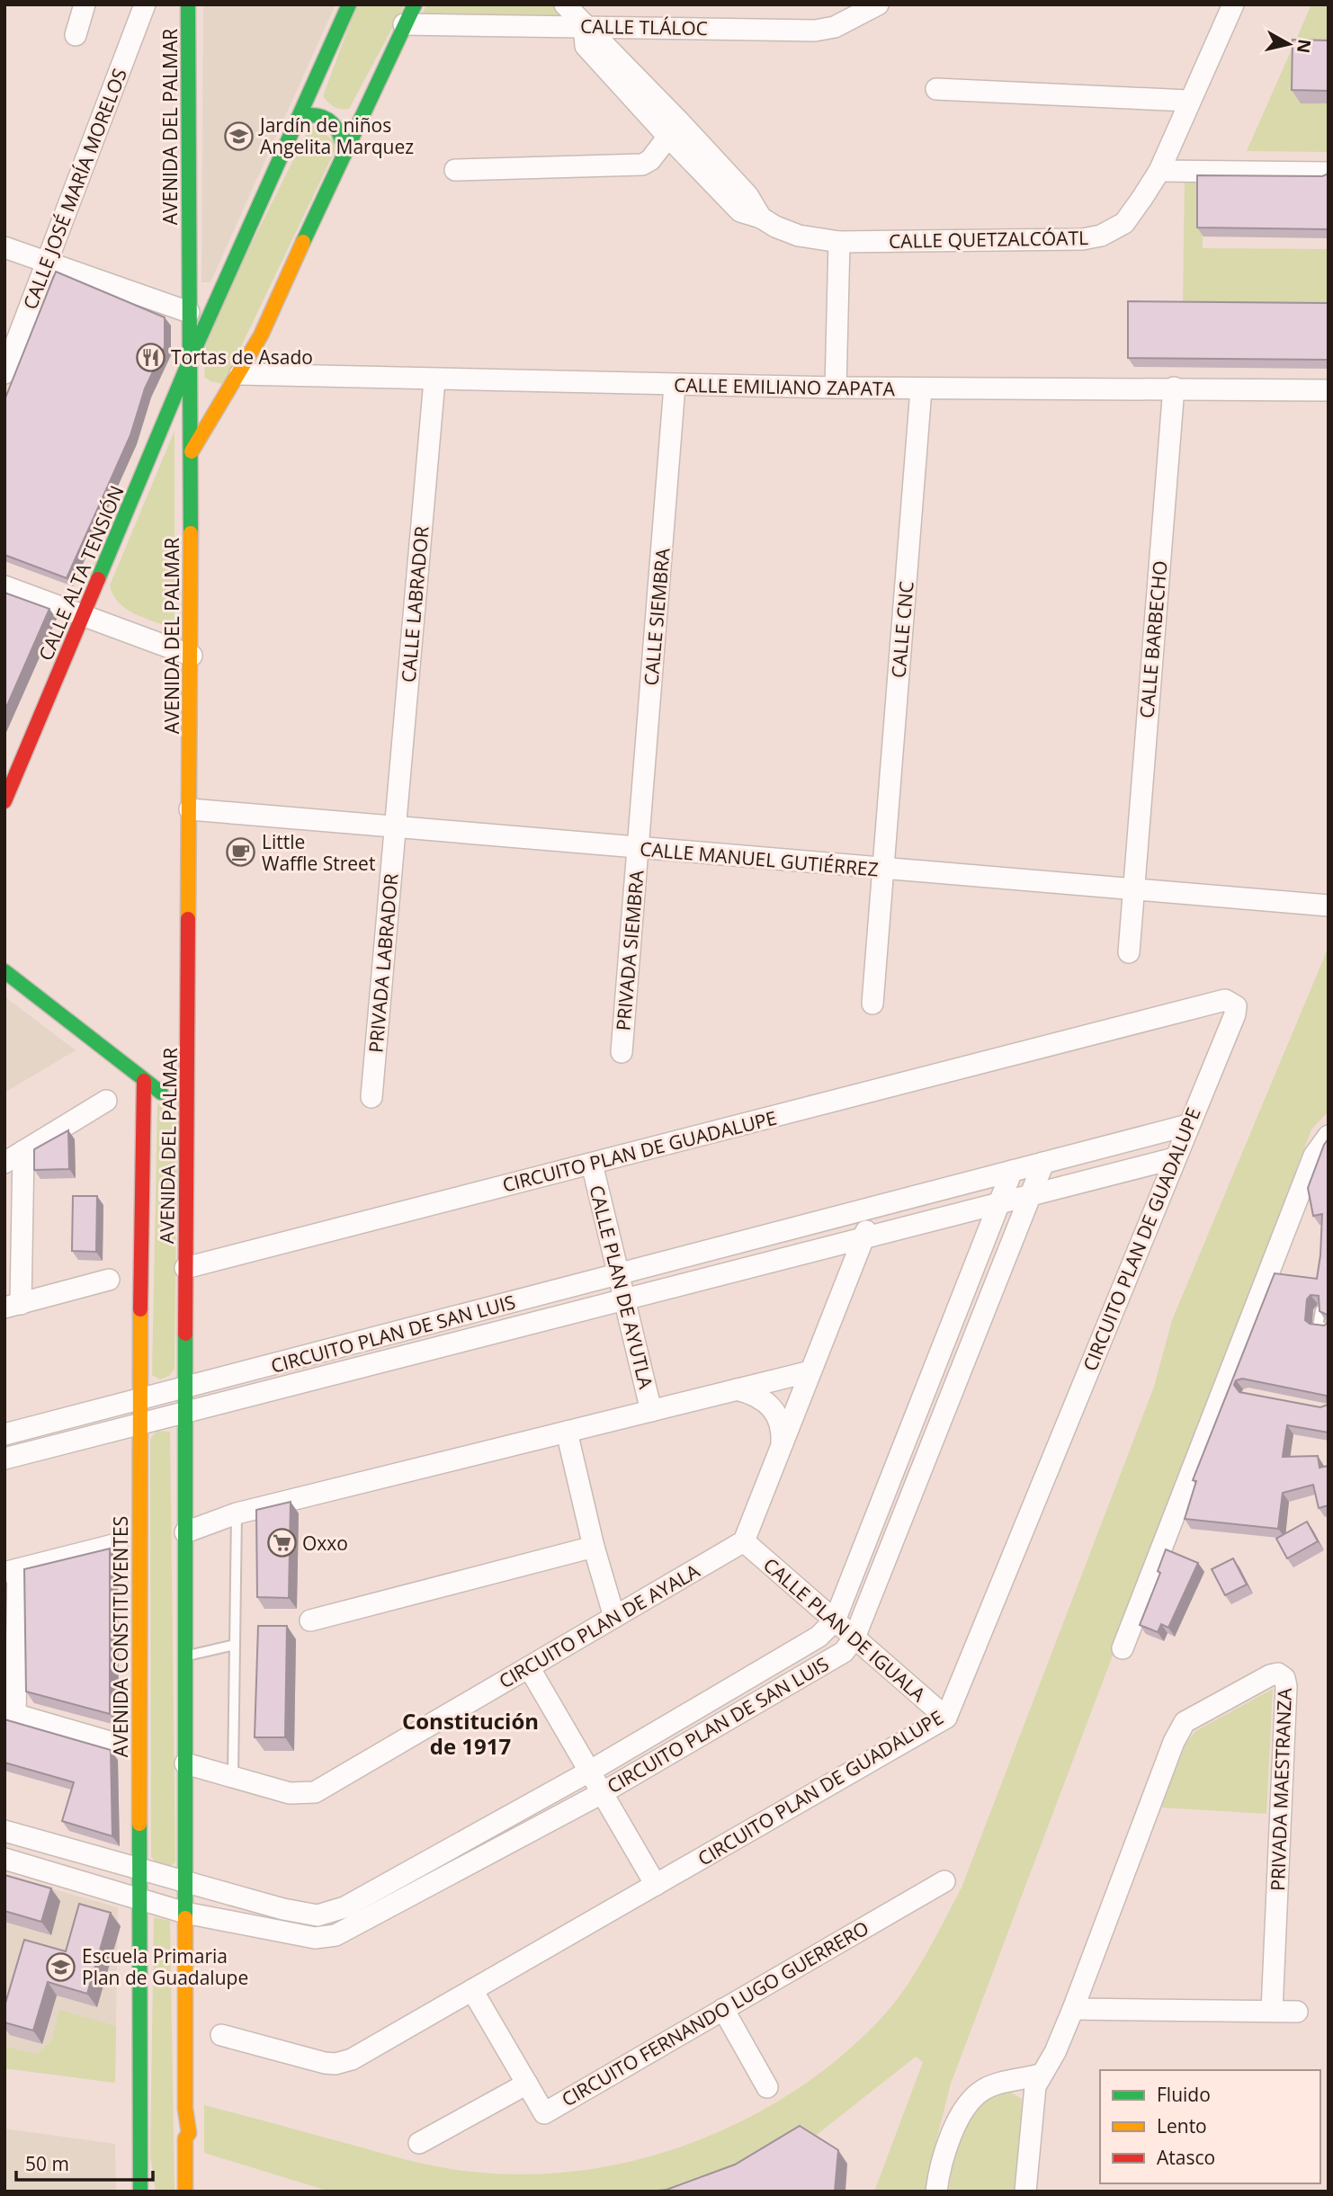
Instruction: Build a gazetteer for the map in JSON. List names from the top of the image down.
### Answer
{
  "streets": {
    "main road": ["AVENIDA DEL PALMAR", "CALLE ALTA TENSIÓN", "AVENIDA CONSTITUYENTES"],
    "street": [
      "CALLE TLÁLOC",
      "CALLE JOSÉ MARÍA MORELOS",
      "CALLE QUETZALCÓATL",
      "CALLE EMILIANO ZAPATA",
      "CALLE LABRADOR",
      "CALLE SIEMBRA",
      "CALLE CNC",
      "CALLE BARBECHO",
      "CALLE MANUEL GUTIÉRREZ",
      "PRIVADA SIEMBRA",
      "PRIVADA LABRADOR",
      "CIRCUITO PLAN DE GUADALUPE",
      "CALLE PLAN DE AYUTLA",
      "CIRCUITO PLAN DE SAN LUIS",
      "CIRCUITO PLAN DE AYALA",
      "CALLE PLAN DE IGUALA",
      "PRIVADA MAESTRANZA",
      "CIRCUITO FERNANDO LUGO GUERRERO"
    ]
  },
  "crossings": [
    ["CALLE TLÁLOC", "CALLE QUETZALCÓATL"],
    ["AVENIDA DEL PALMAR", "CALLE ALTA TENSIÓN"],
    ["AVENIDA DEL PALMAR", "CALLE MANUEL GUTIÉRREZ"],
    ["AVENIDA DEL PALMAR", "CIRCUITO PLAN DE GUADALUPE"],
    ["CALLE EMILIANO ZAPATA", "CALLE LABRADOR"],
    ["CALLE EMILIANO ZAPATA", "CALLE SIEMBRA"],
    ["CALLE EMILIANO ZAPATA", "CALLE CNC"],
    ["CALLE EMILIANO ZAPATA", "CALLE BARBECHO"],
    ["CALLE LABRADOR", "CALLE MANUEL GUTIÉRREZ"],
    ["CALLE LABRADOR", "PRIVADA LABRADOR"],
    ["CALLE SIEMBRA", "CALLE MANUEL GUTIÉRREZ"],
    ["CALLE SIEMBRA", "PRIVADA SIEMBRA"],
    ["CALLE CNC", "CALLE MANUEL GUTIÉRREZ"],
    ["CALLE BARBECHO", "CALLE MANUEL GUTIÉRREZ"],
    ["CALLE MANUEL GUTIÉRREZ", "PRIVADA SIEMBRA"],
    ["CALLE MANUEL GUTIÉRREZ", "PRIVADA LABRADOR"],
    ["CIRCUITO PLAN DE GUADALUPE", "CALLE PLAN DE AYUTLA"],
    ["CIRCUITO PLAN DE GUADALUPE", "CIRCUITO PLAN DE SAN LUIS"],
    ["CIRCUITO PLAN DE GUADALUPE", "CALLE PLAN DE IGUALA"],
    ["CIRCUITO PLAN DE GUADALUPE", "CIRCUITO FERNANDO LUGO GUERRERO"],
    ["CALLE PLAN DE AYUTLA", "CIRCUITO PLAN DE SAN LUIS"],
    ["CIRCUITO PLAN DE SAN LUIS", "CALLE PLAN DE IGUALA"],
    ["CIRCUITO PLAN DE SAN LUIS", "AVENIDA CONSTITUYENTES"],
    ["CIRCUITO PLAN DE AYALA", "CALLE PLAN DE IGUALA"]
  ],
  "districts": ["Constitución de 1917"],
  "places": {
    "school or university": ["Jardín de niños Angelita Marquez", "Escuela Primaria Plan de Guadalupe"],
    "restaurant": ["Tortas de Asado"],
    "cafe": ["Little Waffle Street"],
    "supermarket": ["Oxxo"]
  },
  "legend": ["Fluido", "Lento", "Atasco"],
  "scale_bar": "50 m",
  "north": "right"
}
